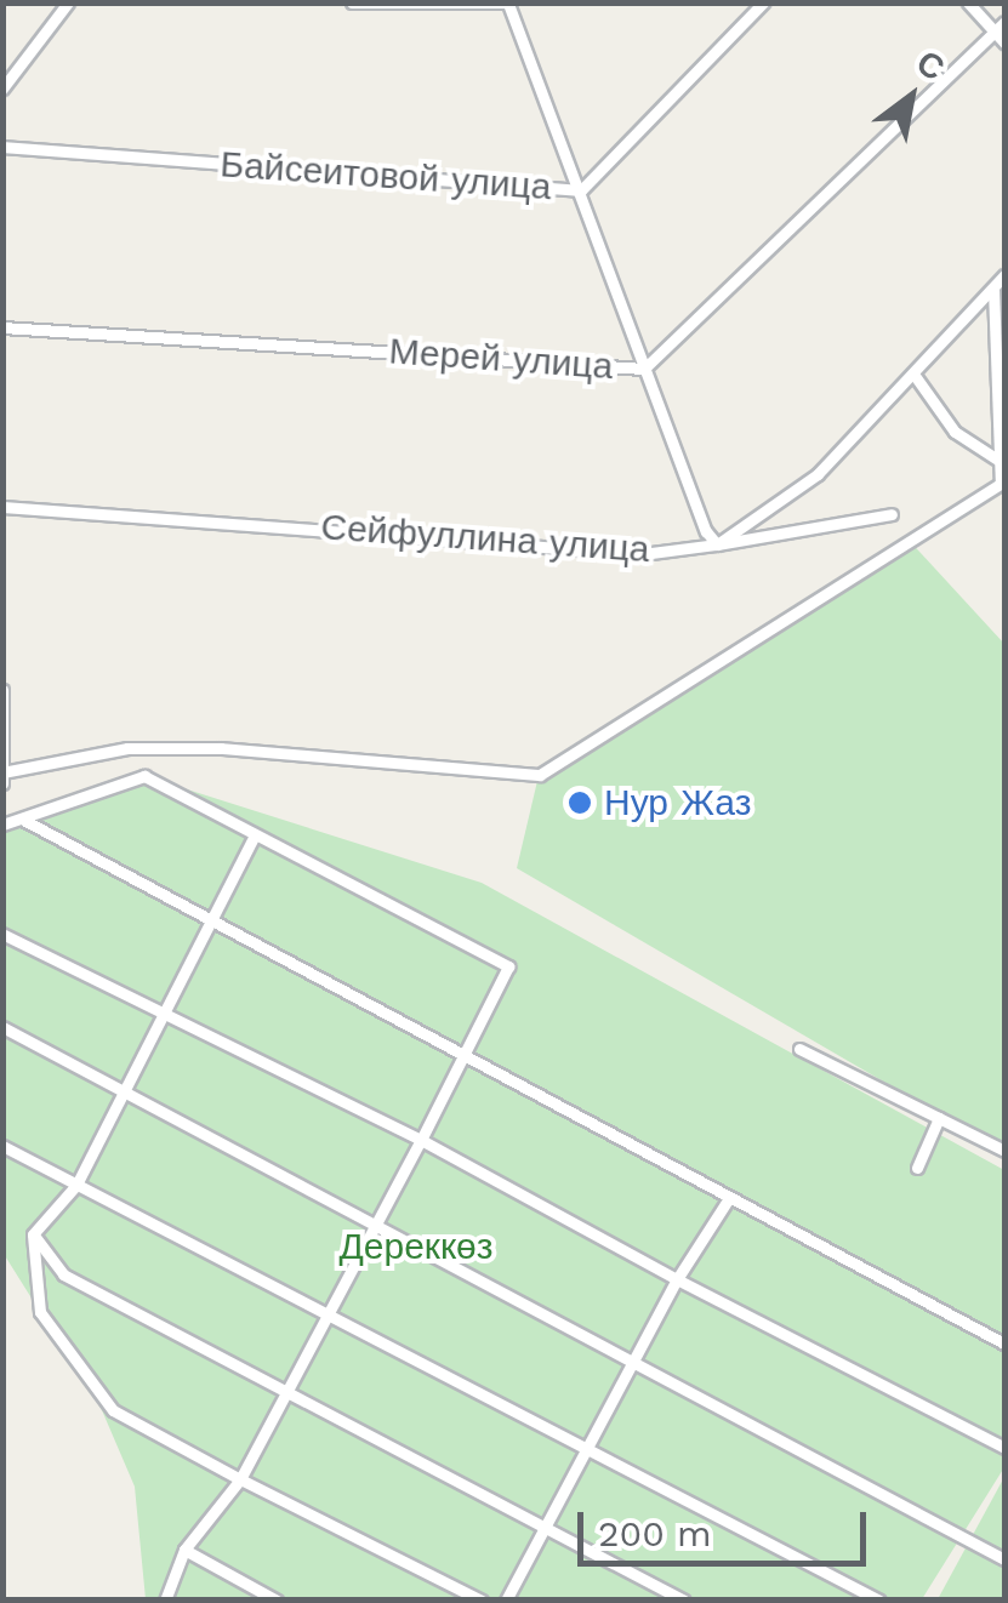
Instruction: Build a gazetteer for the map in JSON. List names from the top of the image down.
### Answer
{
  "streets": {
    "street": ["Байсеитовой улица", "Мерей улица", "Сейфуллина улица"]
  },
  "parks": ["Дереккөз"],
  "places": ["Нур Жаз"],
  "scale_bar": "200 m",
  "north": "top right"
}
